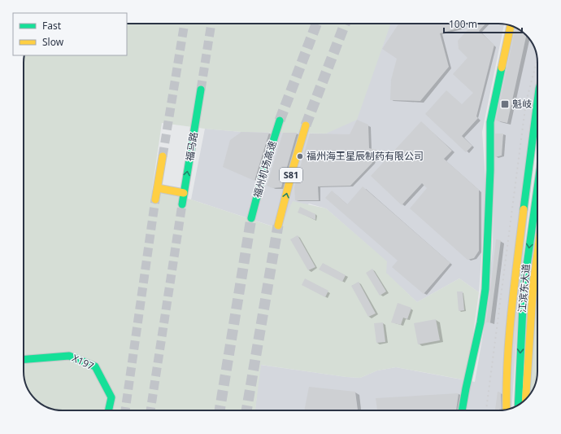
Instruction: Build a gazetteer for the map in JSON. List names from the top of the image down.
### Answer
{
  "streets": {
    "main road": [
      "福马路",
      "福州机场高速",
      "S81",
      "江滨东大道",
      "X197"
    ]
  },
  "places": {
    "transit": ["魁岐"],
    "other": ["福州海王星辰制药有限公司"]
  },
  "legend": ["Fast", "Slow"],
  "scale_bar": "100 m"
}
